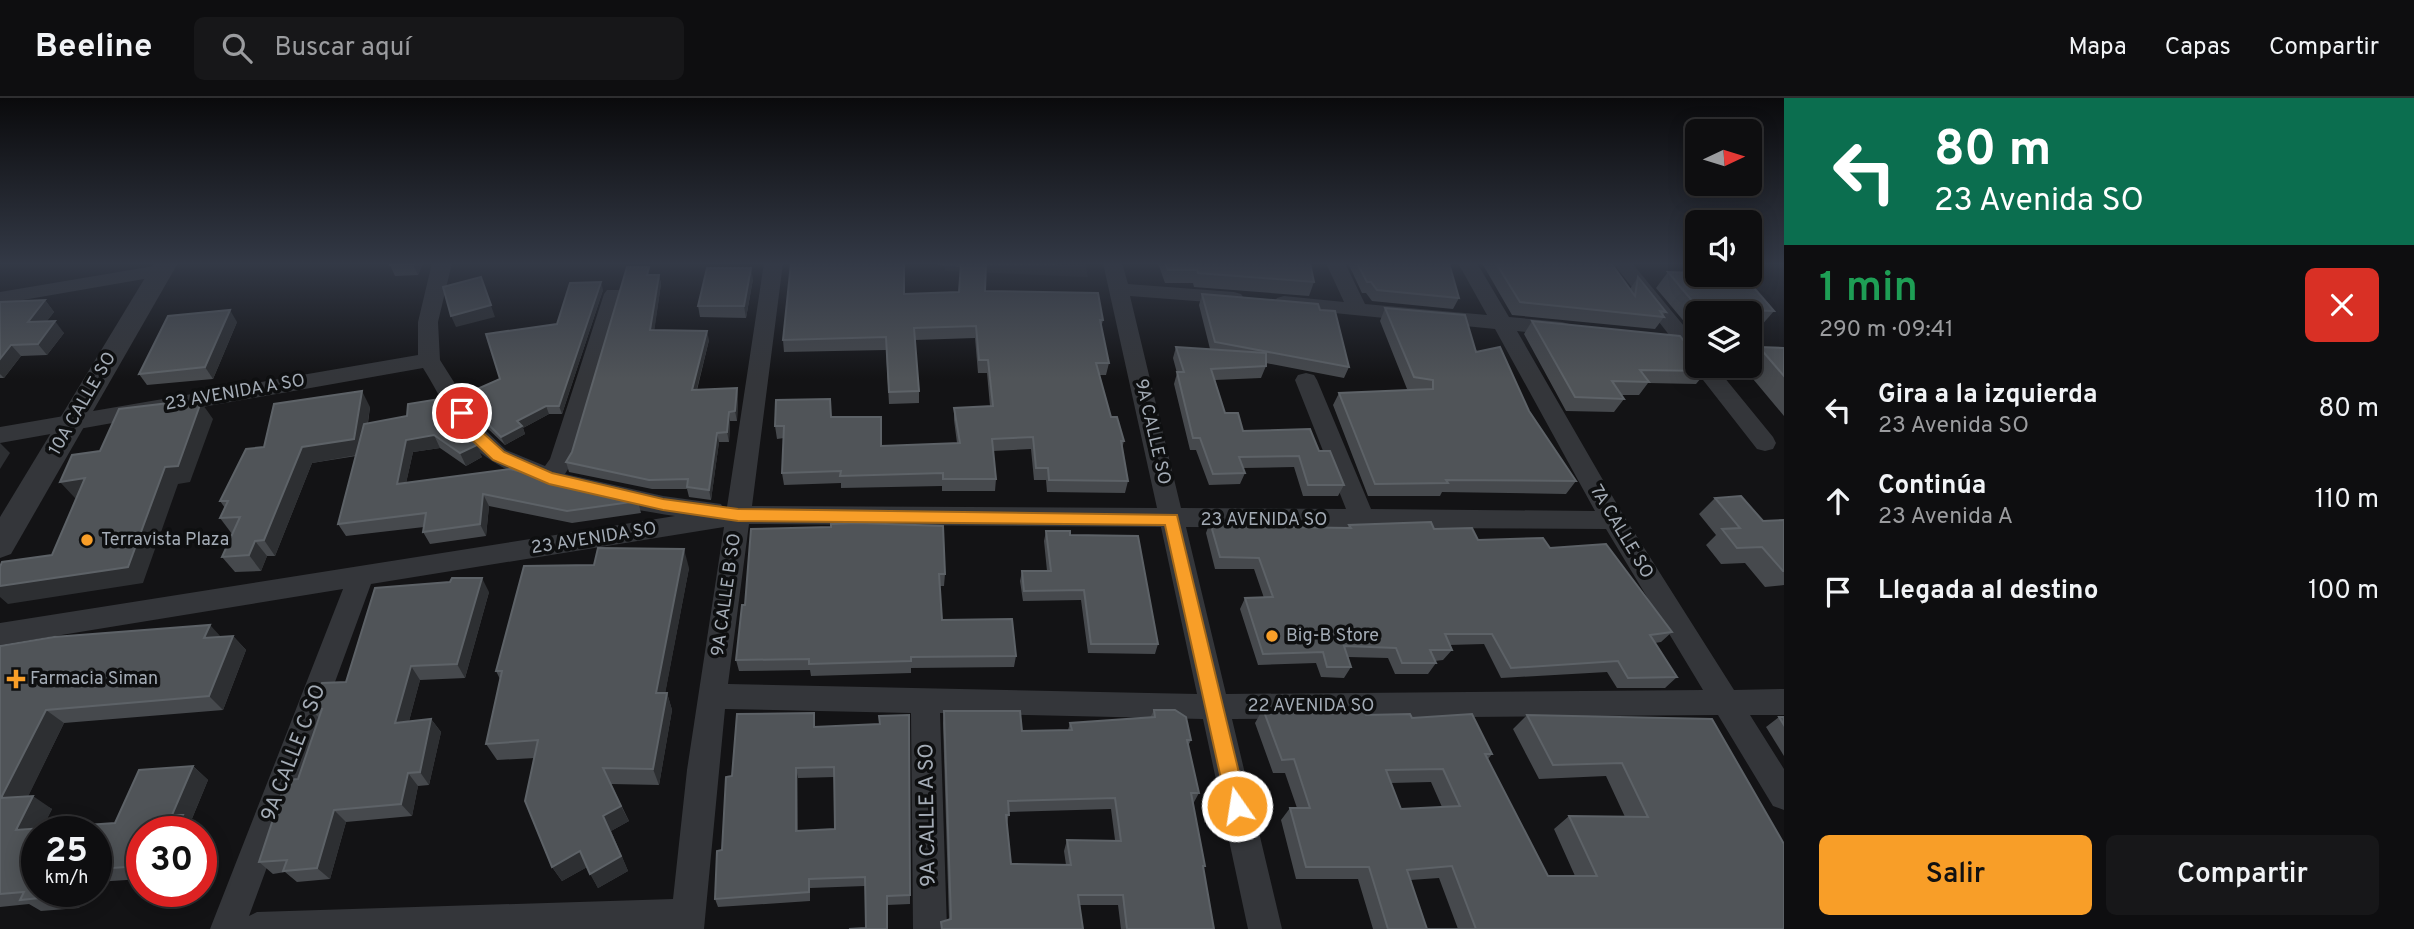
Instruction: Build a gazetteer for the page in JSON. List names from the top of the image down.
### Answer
{
  "streets": {
    "street": [
      "23 AVENIDA A SO",
      "10A CALLE SO",
      "9A CALLE SO",
      "23 AVENIDA SO",
      "7A CALLE SO",
      "9A CALLE B SO",
      "22 AVENIDA SO",
      "9A CALLE C SO",
      "9A CALLE A SO"
    ]
  },
  "crossings": [
    ["23 AVENIDA A SO", "10A CALLE SO"],
    ["9A CALLE SO", "23 AVENIDA SO"],
    ["9A CALLE SO", "22 AVENIDA SO"],
    ["23 AVENIDA SO", "7A CALLE SO"],
    ["23 AVENIDA SO", "9A CALLE B SO"],
    ["23 AVENIDA SO", "9A CALLE C SO"],
    ["7A CALLE SO", "22 AVENIDA SO"],
    ["9A CALLE B SO", "22 AVENIDA SO"],
    ["22 AVENIDA SO", "9A CALLE A SO"]
  ],
  "places": {
    "other": ["Terravista Plaza", "Big-B Store"],
    "health": ["Farmacia Siman"]
  },
  "north": "right",
  "page": {
    "header": "Beeline",
    "search": "Buscar aquí",
    "nav": ["Mapa", "Capas", "Compartir"],
    "turn": ["80 m", "23 Avenida SO"],
    "heading": ["1 min", "290 m · 09:41"],
    "list": [
      {
        "name": "Gira a la izquierda",
        "note": "23 Avenida SO",
        "value": "80 m"
      },
      {
        "name": "Continúa",
        "note": "23 Avenida A",
        "value": "110 m"
      },
      {
        "name": "Llegada al destino",
        "value": "100 m"
      }
    ],
    "speed": "25 km/h",
    "limit": "30",
    "buttons": ["Salir", "Compartir"]
  }
}
